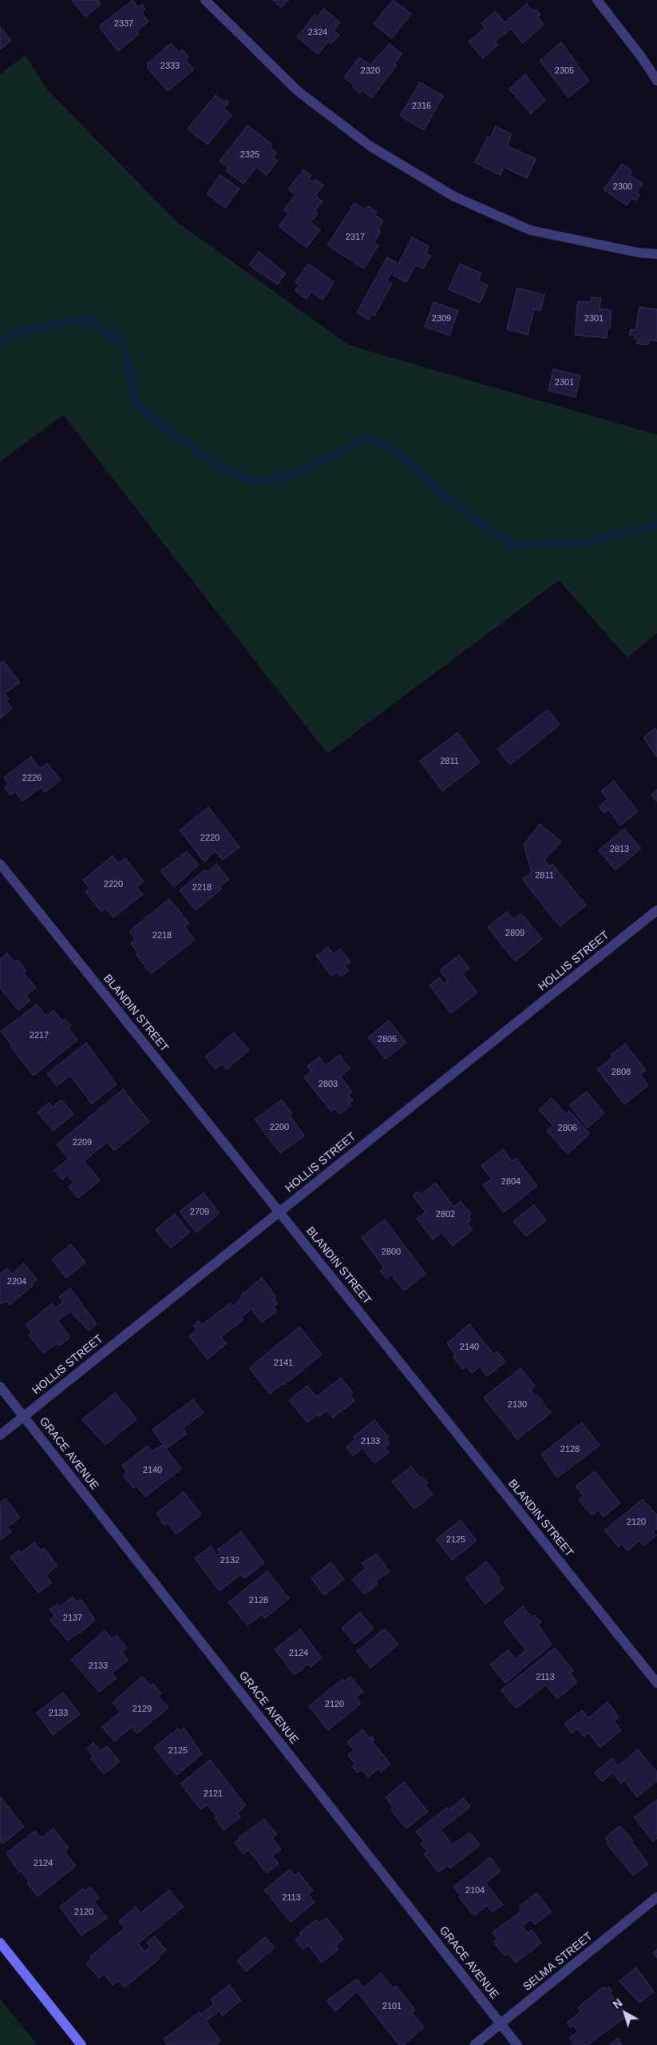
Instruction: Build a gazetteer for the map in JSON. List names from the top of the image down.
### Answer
{
  "streets": {
    "street": [
      "HOLLIS STREET",
      "BLANDIN STREET",
      "GRACE AVENUE",
      "SELMA STREET"
    ]
  },
  "crossings": [
    ["HOLLIS STREET", "BLANDIN STREET"],
    ["HOLLIS STREET", "GRACE AVENUE"],
    ["GRACE AVENUE", "SELMA STREET"]
  ],
  "house_numbers": [
    "2337",
    "2324",
    "2333",
    "2320",
    "2305",
    "2316",
    "2325",
    "2300",
    "2317",
    "2309",
    "2301",
    "2301",
    "2811",
    "2226",
    "2220",
    "2813",
    "2811",
    "2220",
    "2218",
    "2809",
    "2218",
    "2217",
    "2805",
    "2808",
    "2803",
    "2200",
    "2806",
    "2209",
    "2804",
    "2709",
    "2802",
    "2800",
    "2204",
    "2140",
    "2141",
    "2130",
    "2133",
    "2128",
    "2140",
    "2120",
    "2125",
    "2132",
    "2128",
    "2137",
    "2124",
    "2133",
    "2113",
    "2120",
    "2129",
    "2133",
    "2125",
    "2121",
    "2124",
    "2104",
    "2113",
    "2120",
    "2101"
  ],
  "north": "top left"
}
